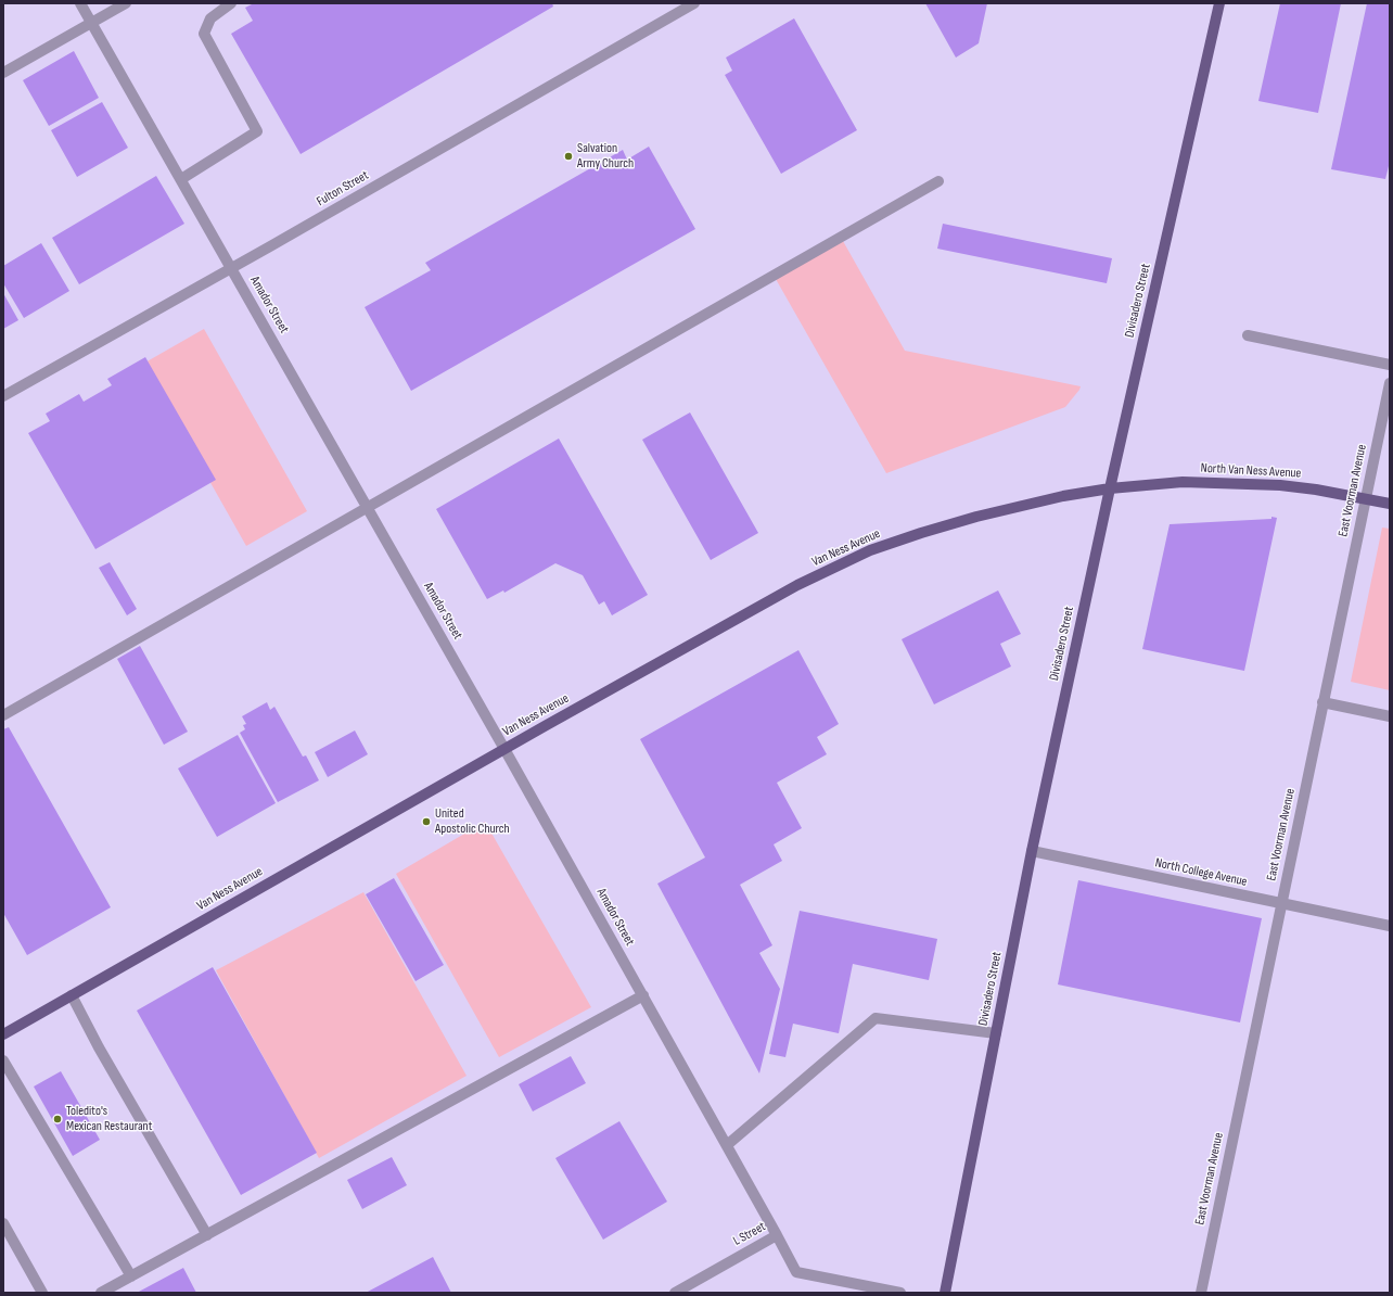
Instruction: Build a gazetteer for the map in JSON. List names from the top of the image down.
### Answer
{
  "streets": {
    "main road": ["Divisadero Street", "North Van Ness Avenue", "Van Ness Avenue"],
    "street": [
      "Fulton Street",
      "Amador Street",
      "East Voorman Avenue",
      "North College Avenue",
      "L Street"
    ]
  },
  "crossings": [
    ["Fulton Street", "Amador Street"],
    ["Divisadero Street", "North Van Ness Avenue"],
    ["Divisadero Street", "Van Ness Avenue"],
    ["Divisadero Street", "North College Avenue"],
    ["Amador Street", "Van Ness Avenue"],
    ["Amador Street", "L Street"],
    ["North Van Ness Avenue", "East Voorman Avenue"],
    ["North Van Ness Avenue", "Van Ness Avenue"],
    ["East Voorman Avenue", "North College Avenue"]
  ],
  "places": ["Salvation Army Church", "United Apostolic Church", "Toledito's Mexican Restaurant"]
}
